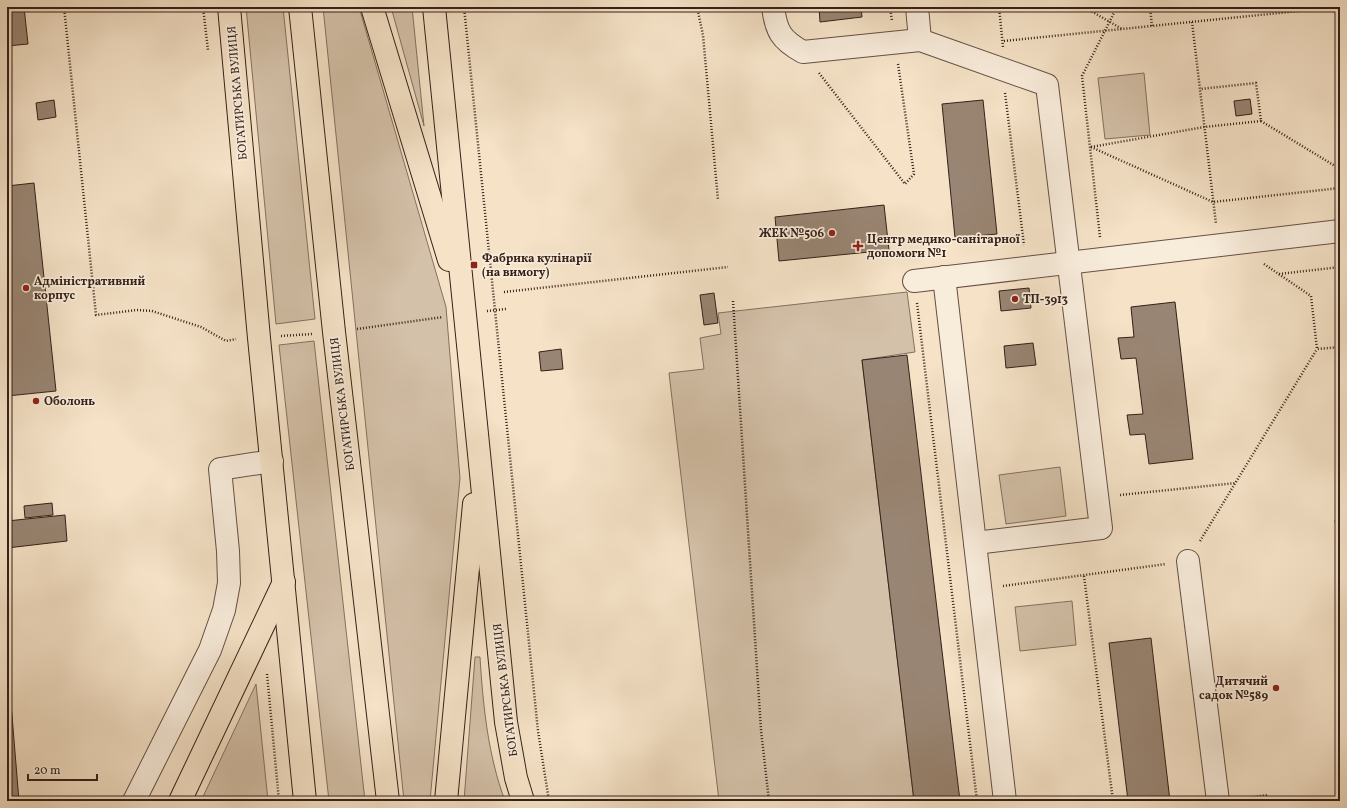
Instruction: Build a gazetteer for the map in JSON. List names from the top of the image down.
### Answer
{
  "streets": {
    "main road": ["БОГАТИРСЬКА ВУЛИЦЯ"]
  },
  "places": {
    "other": [
      "ЖЕК №506",
      "Адміністративний корпус",
      "ТП-3913",
      "Оболонь",
      "Дитячий садок №589"
    ],
    "health": ["Центр медико-санітарної допомоги №1"],
    "transit": ["Фабрика кулінарії (на вимогу)"]
  },
  "scale_bar": "20 m"
}
